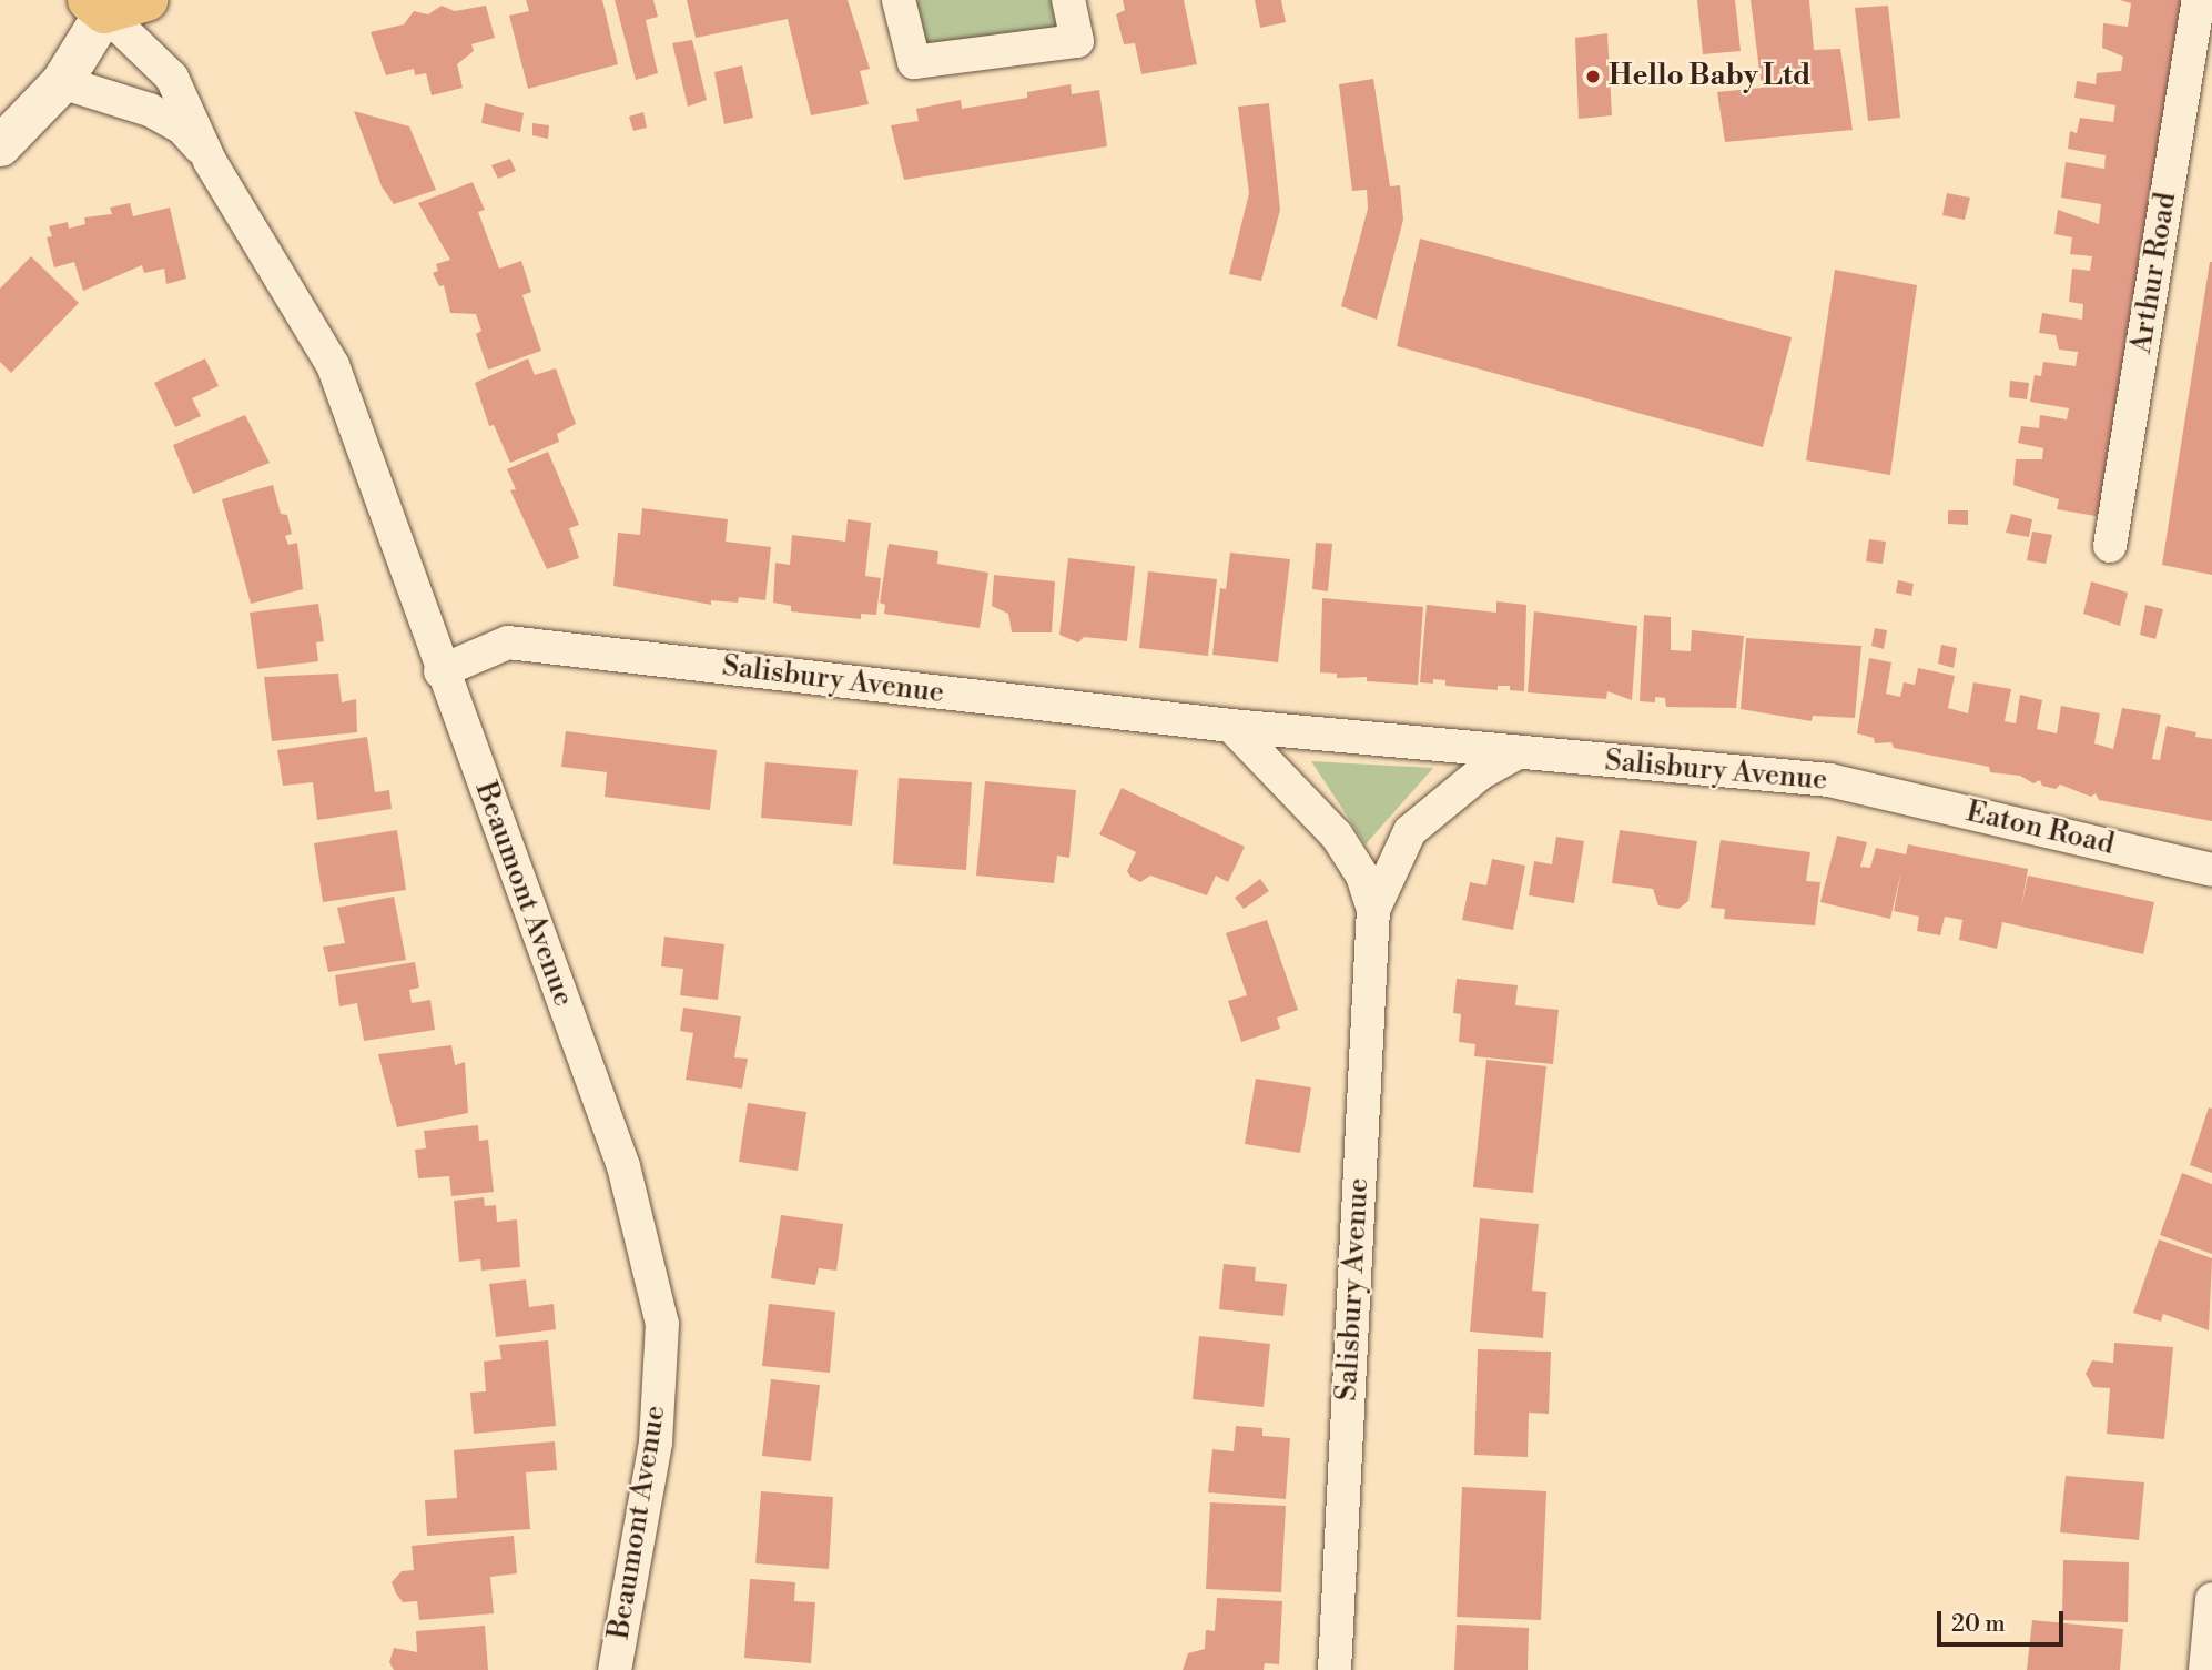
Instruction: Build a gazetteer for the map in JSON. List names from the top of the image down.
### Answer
{
  "streets": {
    "street": [
      "Arthur Road",
      "Salisbury Avenue",
      "Eaton Road",
      "Beaumont Avenue"
    ]
  },
  "crossings": [
    ["Salisbury Avenue", "Eaton Road"],
    ["Salisbury Avenue", "Beaumont Avenue"]
  ],
  "places": ["Hello Baby Ltd"],
  "scale_bar": "20 m"
}
